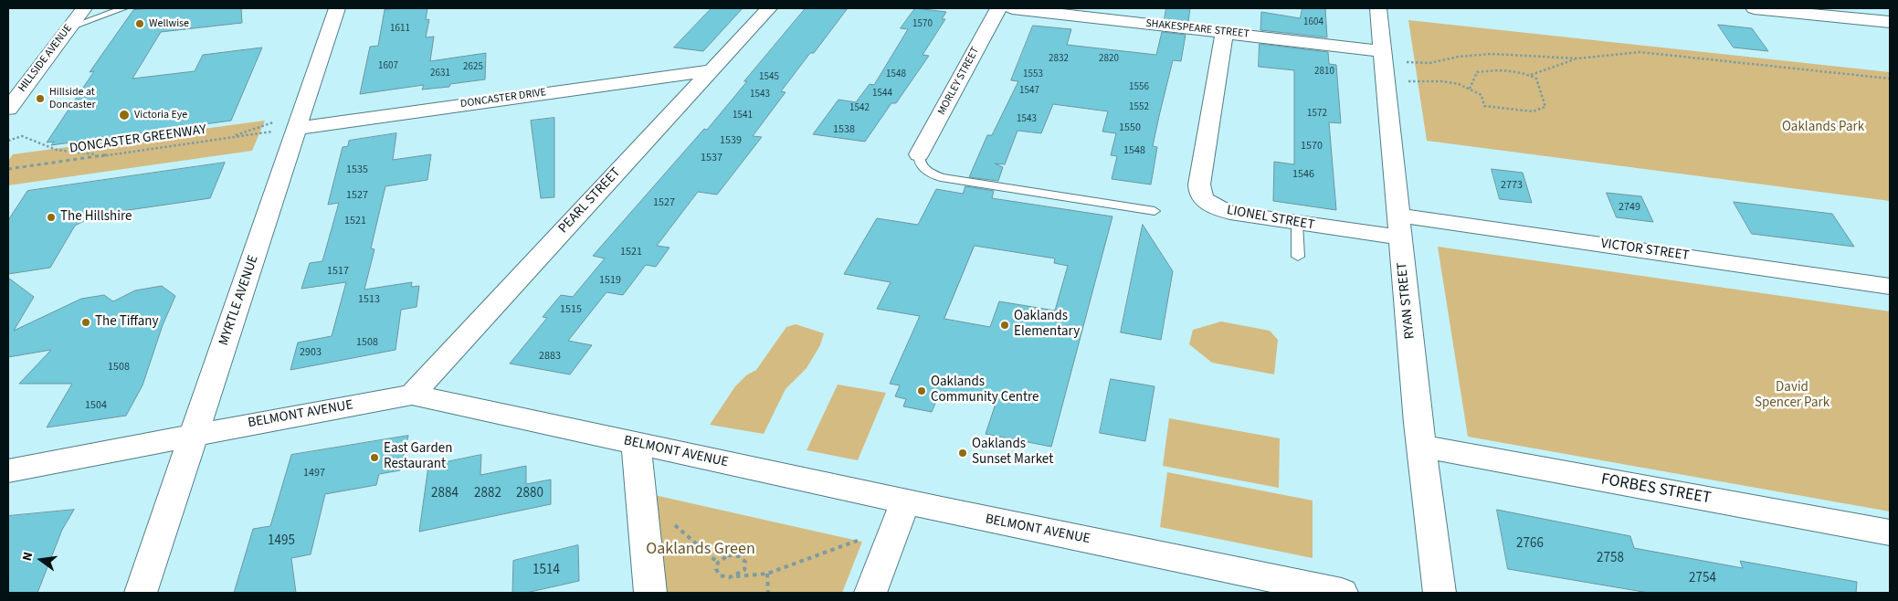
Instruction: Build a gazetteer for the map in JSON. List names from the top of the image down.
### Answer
{
  "streets": {
    "street": [
      "SHAKESPEARE STREET",
      "HILLSIDE AVENUE",
      "MORLEY STREET",
      "DONCASTER DRIVE",
      "PEARL STREET",
      "LIONEL STREET",
      "VICTOR STREET",
      "MYRTLE AVENUE",
      "RYAN STREET",
      "BELMONT AVENUE",
      "FORBES STREET"
    ],
    "path": ["DONCASTER GREENWAY"]
  },
  "crossings": [
    ["SHAKESPEARE STREET", "LIONEL STREET"],
    ["SHAKESPEARE STREET", "RYAN STREET"],
    ["DONCASTER DRIVE", "PEARL STREET"],
    ["DONCASTER DRIVE", "MYRTLE AVENUE"],
    ["PEARL STREET", "BELMONT AVENUE"],
    ["LIONEL STREET", "VICTOR STREET"],
    ["LIONEL STREET", "RYAN STREET"],
    ["VICTOR STREET", "RYAN STREET"],
    ["MYRTLE AVENUE", "BELMONT AVENUE"],
    ["RYAN STREET", "FORBES STREET"]
  ],
  "parks": ["Oaklands Park", "David Spencer Park", "Oaklands Green"],
  "places": [
    "Wellwise",
    "Hillside at Doncaster",
    "Victoria Eye",
    "The Hillshire",
    "The Tiffany",
    "Oaklands Elementary",
    "Oaklands Community Centre",
    "Oaklands Sunset Market",
    "East Garden Restaurant"
  ],
  "house_numbers": [
    "1604",
    "1570",
    "1611",
    "2832",
    "2820",
    "1607",
    "2625",
    "2810",
    "2631",
    "1548",
    "1553",
    "1545",
    "1556",
    "1547",
    "1544",
    "1543",
    "1552",
    "1542",
    "1572",
    "1541",
    "1543",
    "1550",
    "1538",
    "1539",
    "1570",
    "1548",
    "1537",
    "1535",
    "1546",
    "2773",
    "1527",
    "1527",
    "2749",
    "1521",
    "1521",
    "1517",
    "1519",
    "1513",
    "1515",
    "1508",
    "2903",
    "2883",
    "1508",
    "1504",
    "1497",
    "2884",
    "2882",
    "2880",
    "1495",
    "2766",
    "2758",
    "1514",
    "2754"
  ],
  "north": "left"
}
